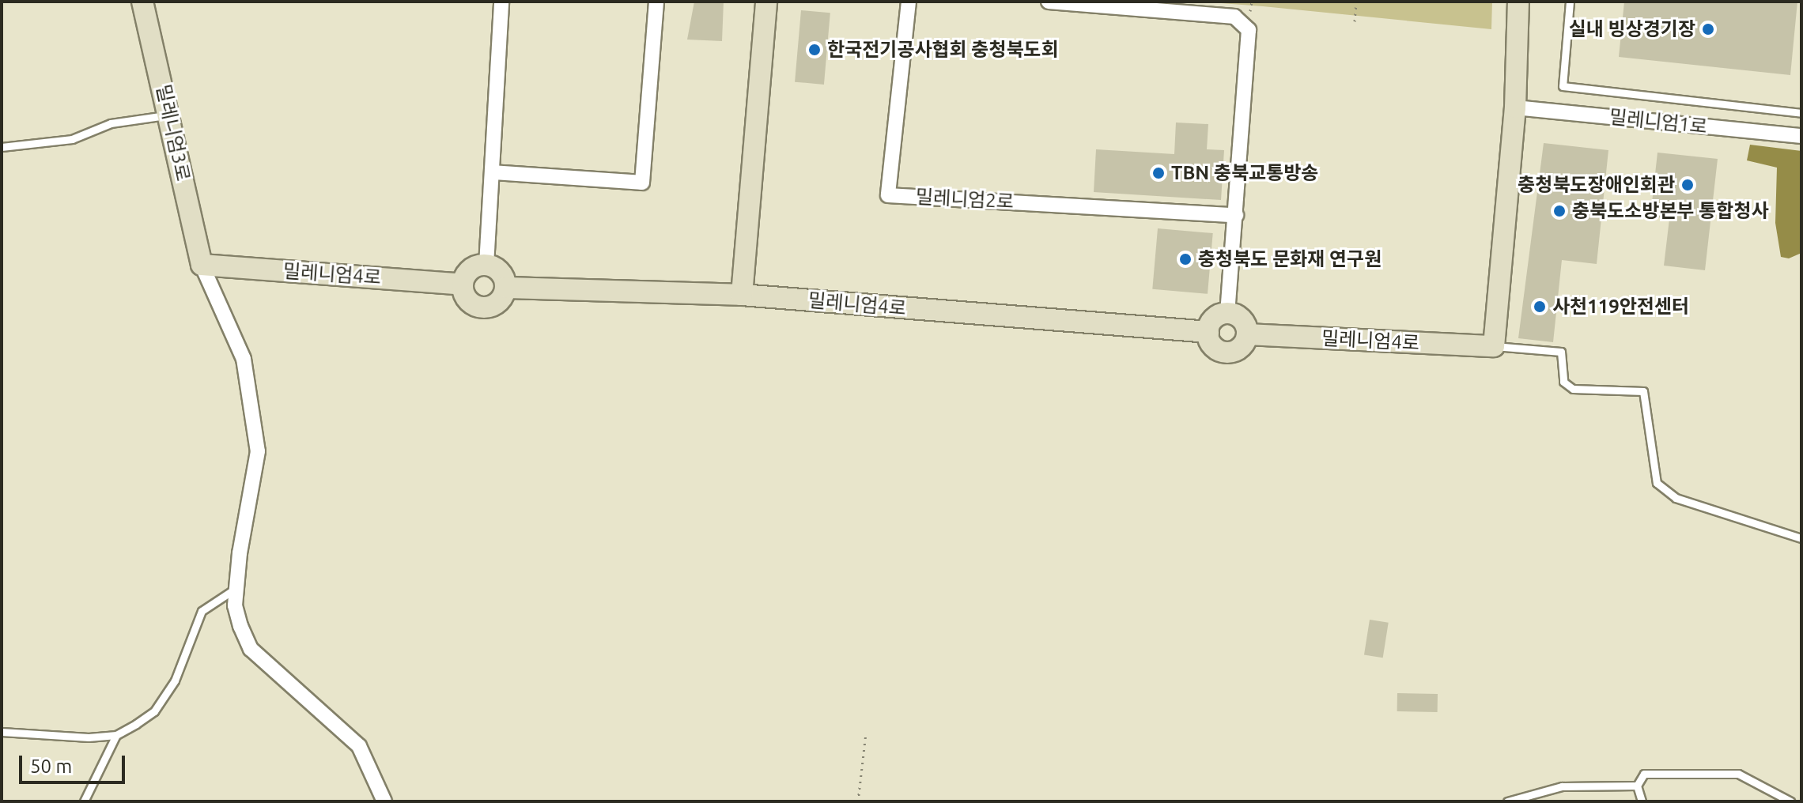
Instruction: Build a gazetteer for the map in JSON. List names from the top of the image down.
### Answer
{
  "streets": {
    "street": [
      "밀레니엄1로",
      "밀레니엄3로",
      "밀레니엄2로",
      "밀레니엄4로"
    ]
  },
  "crossings": [
    ["밀레니엄3로", "밀레니엄4로"]
  ],
  "places": [
    "실내 빙상경기장",
    "한국전기공사협회 충청북도회",
    "TBN 충북교통방송",
    "충청북도장애인회관",
    "충북도소방본부 통합청사",
    "충청북도 문화재 연구원",
    "사천119안전센터"
  ],
  "scale_bar": "50 m"
}
